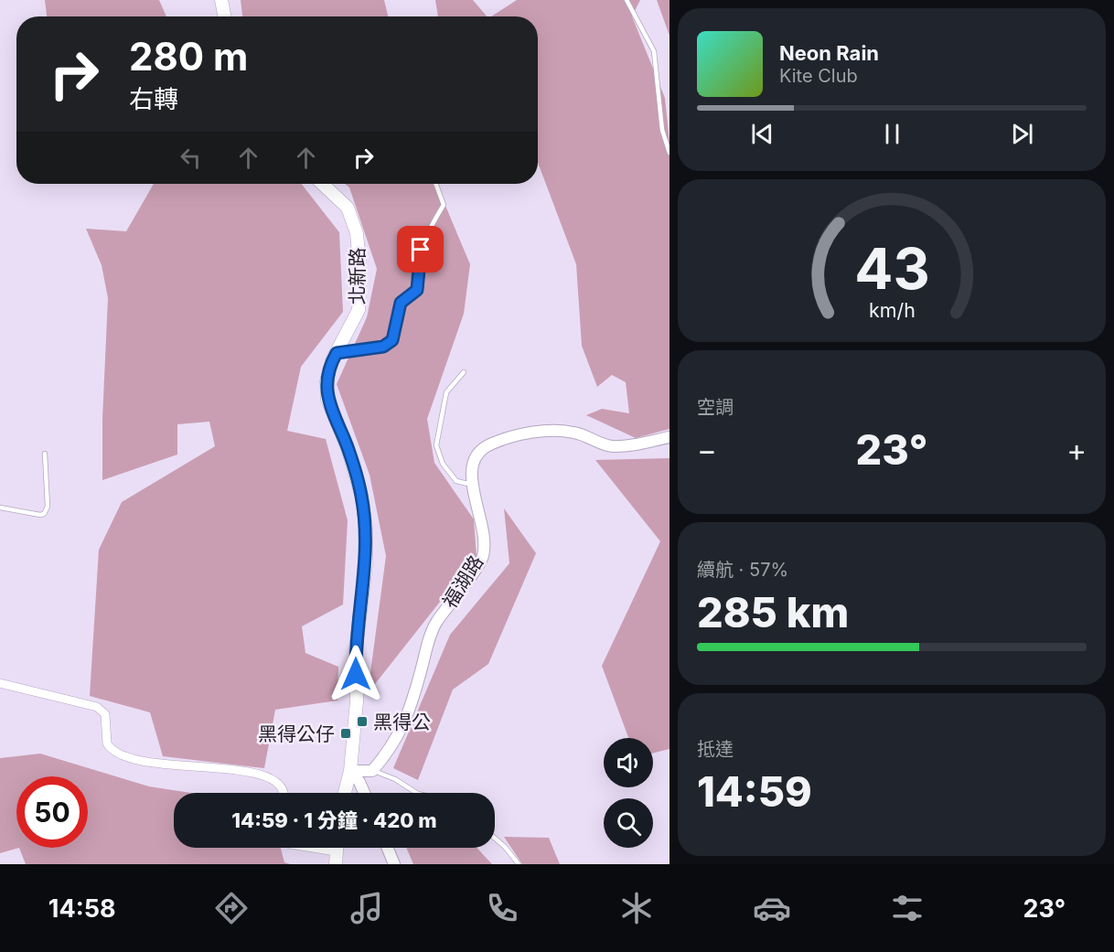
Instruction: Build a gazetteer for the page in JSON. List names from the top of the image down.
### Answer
{
  "streets": {
    "main road": ["北新路"],
    "street": ["福湖路"]
  },
  "places": {
    "transit": ["黑得公", "黑得公仔"]
  },
  "page": {
    "turn": ["280 m", "右轉"],
    "song": ["Neon Rain", "Kite Club"],
    "tile": [
      "空調",
      ["續航 · 57%", "285 km"],
      ["抵達", "14:59"]
    ],
    "heat": ["−", "23°", "+"],
    "limit": "50",
    "trip": "14:59 · 1 分鐘 · 420 m",
    "tabs": ["14:58", "23°"],
    "gauge": ["43", "km/h"]
  }
}
